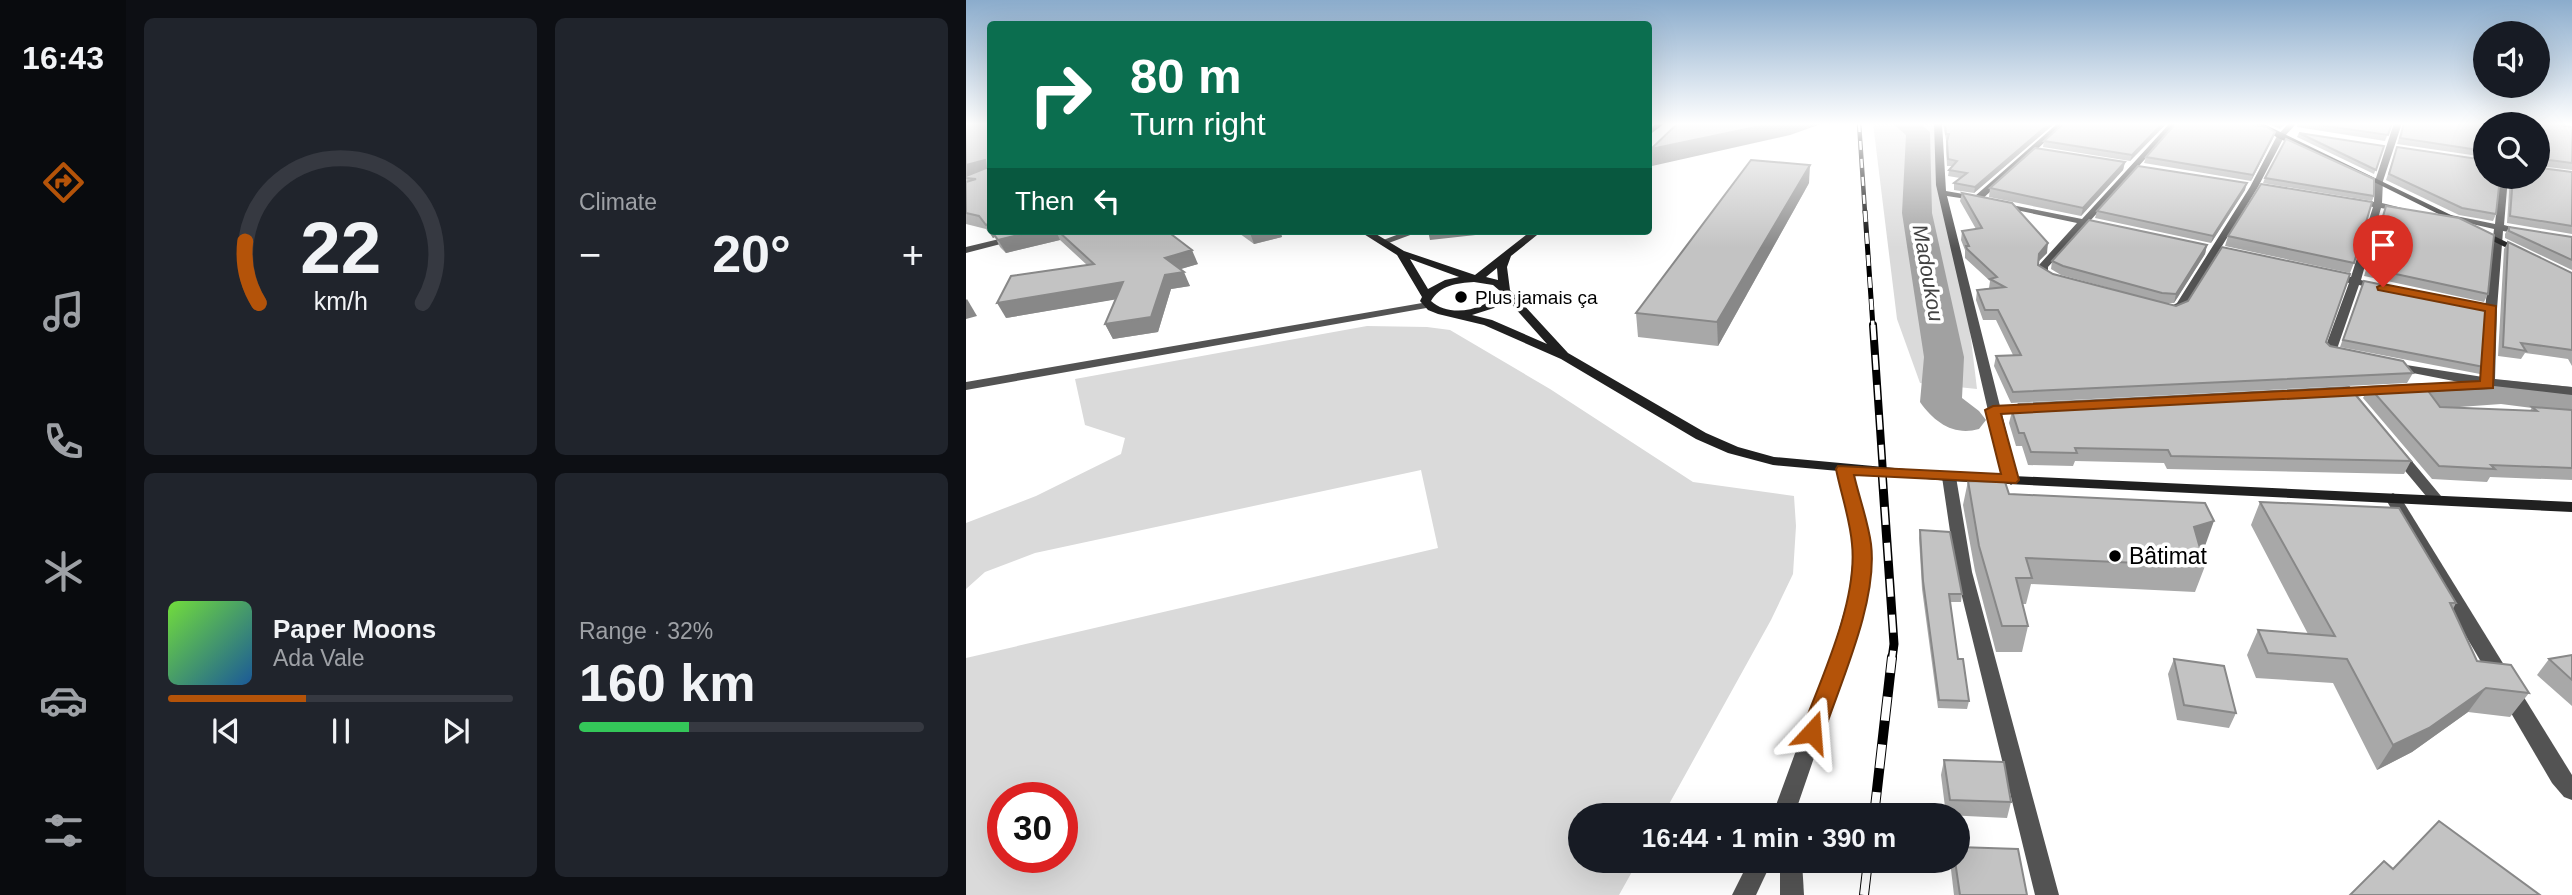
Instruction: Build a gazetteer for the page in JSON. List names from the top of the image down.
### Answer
{
  "water": ["Madoukou"],
  "places": ["Plus jamais ça", "Bâtimat"],
  "page": {
    "tabs": "16:43",
    "tile": [
      "Climate",
      ["Range · 32%", "160 km"]
    ],
    "turn": ["80 m", "Turn right"],
    "then": "Then",
    "heat": ["−", "20°", "+"],
    "song": ["Paper Moons", "Ada Vale"],
    "limit": "30",
    "trip": "16:44 · 1 min · 390 m",
    "gauge": ["22", "km/h"]
  }
}
